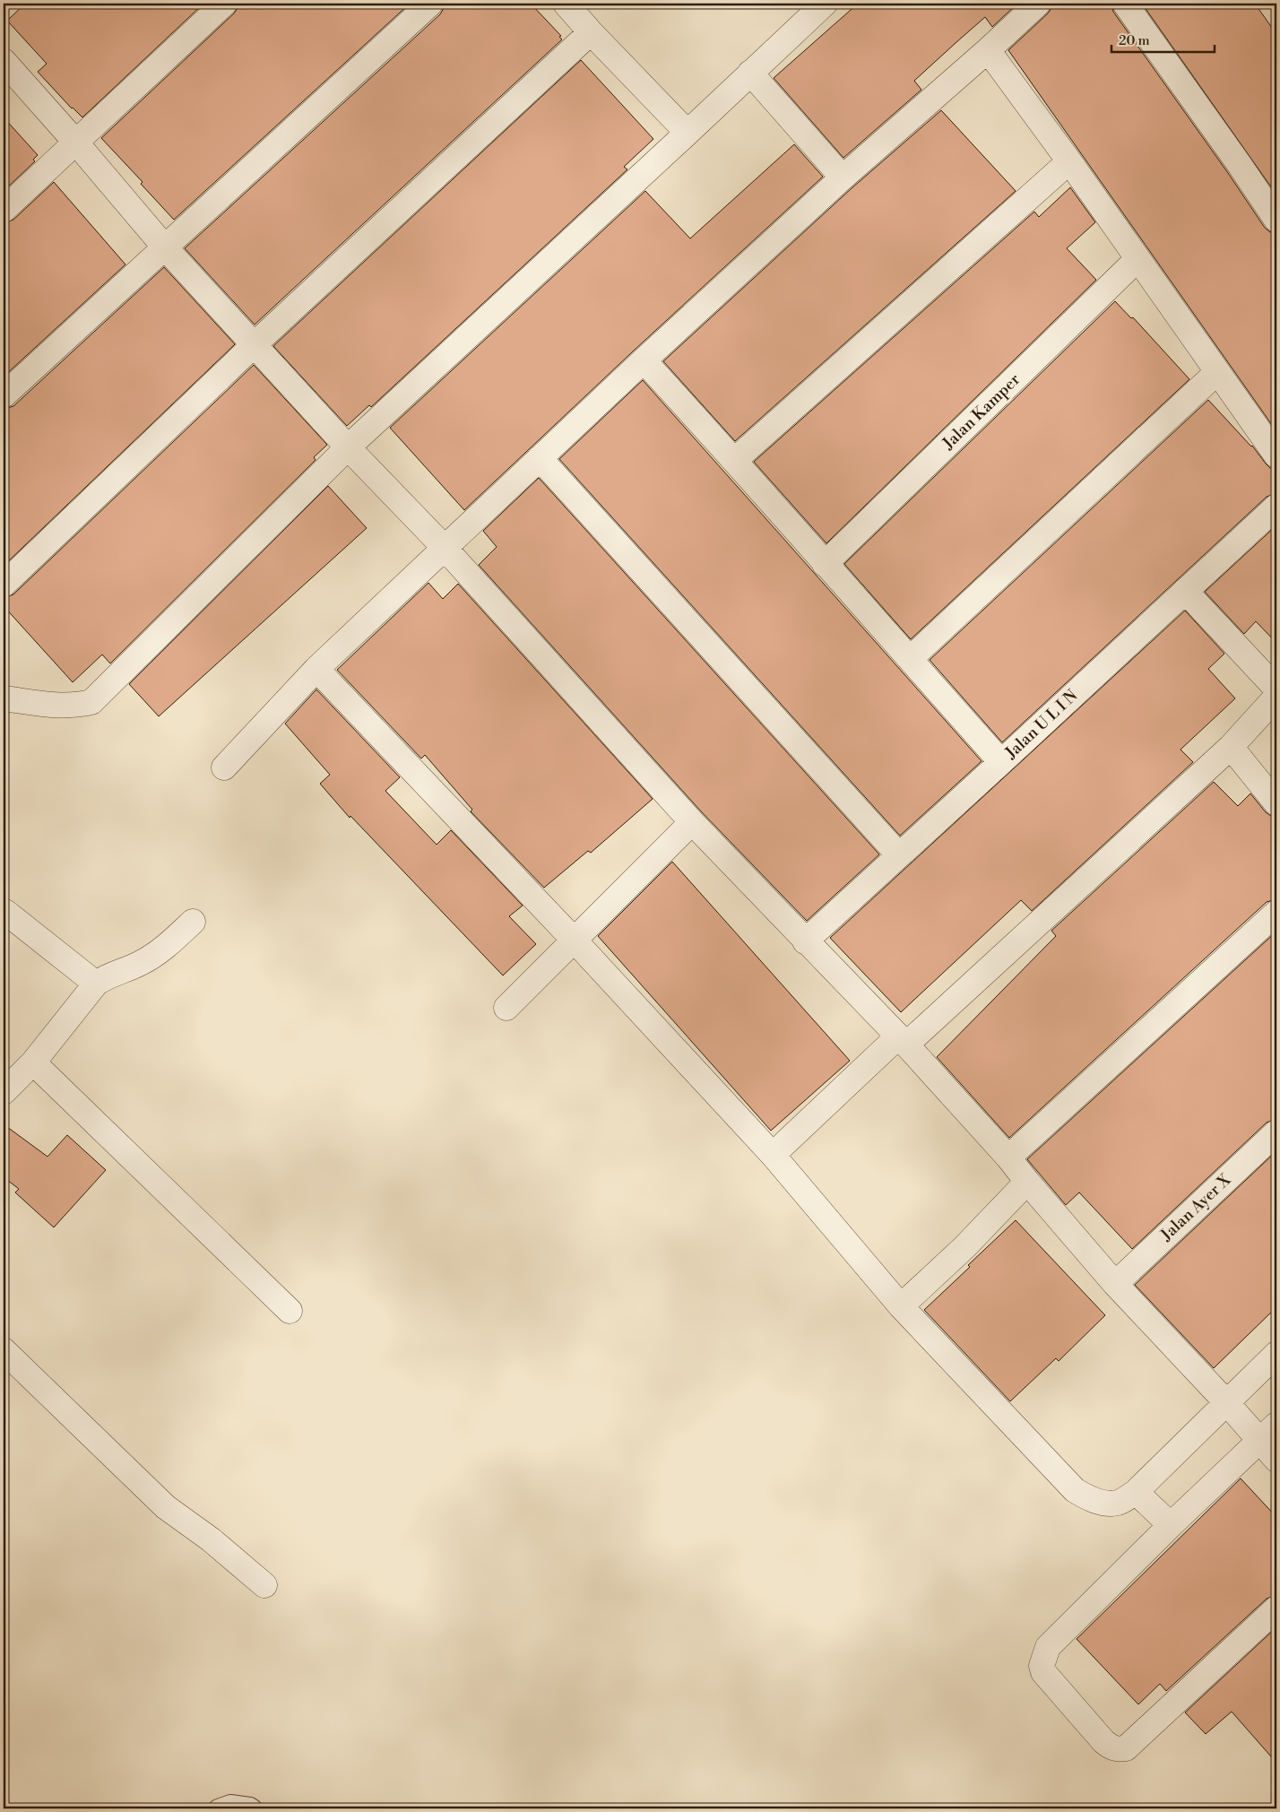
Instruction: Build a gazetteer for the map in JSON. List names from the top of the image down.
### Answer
{
  "streets": {
    "street": ["Jalan Kamper", "Jalan U L I N", "Jalan Ayer X"]
  },
  "scale_bar": "20 m"
}
